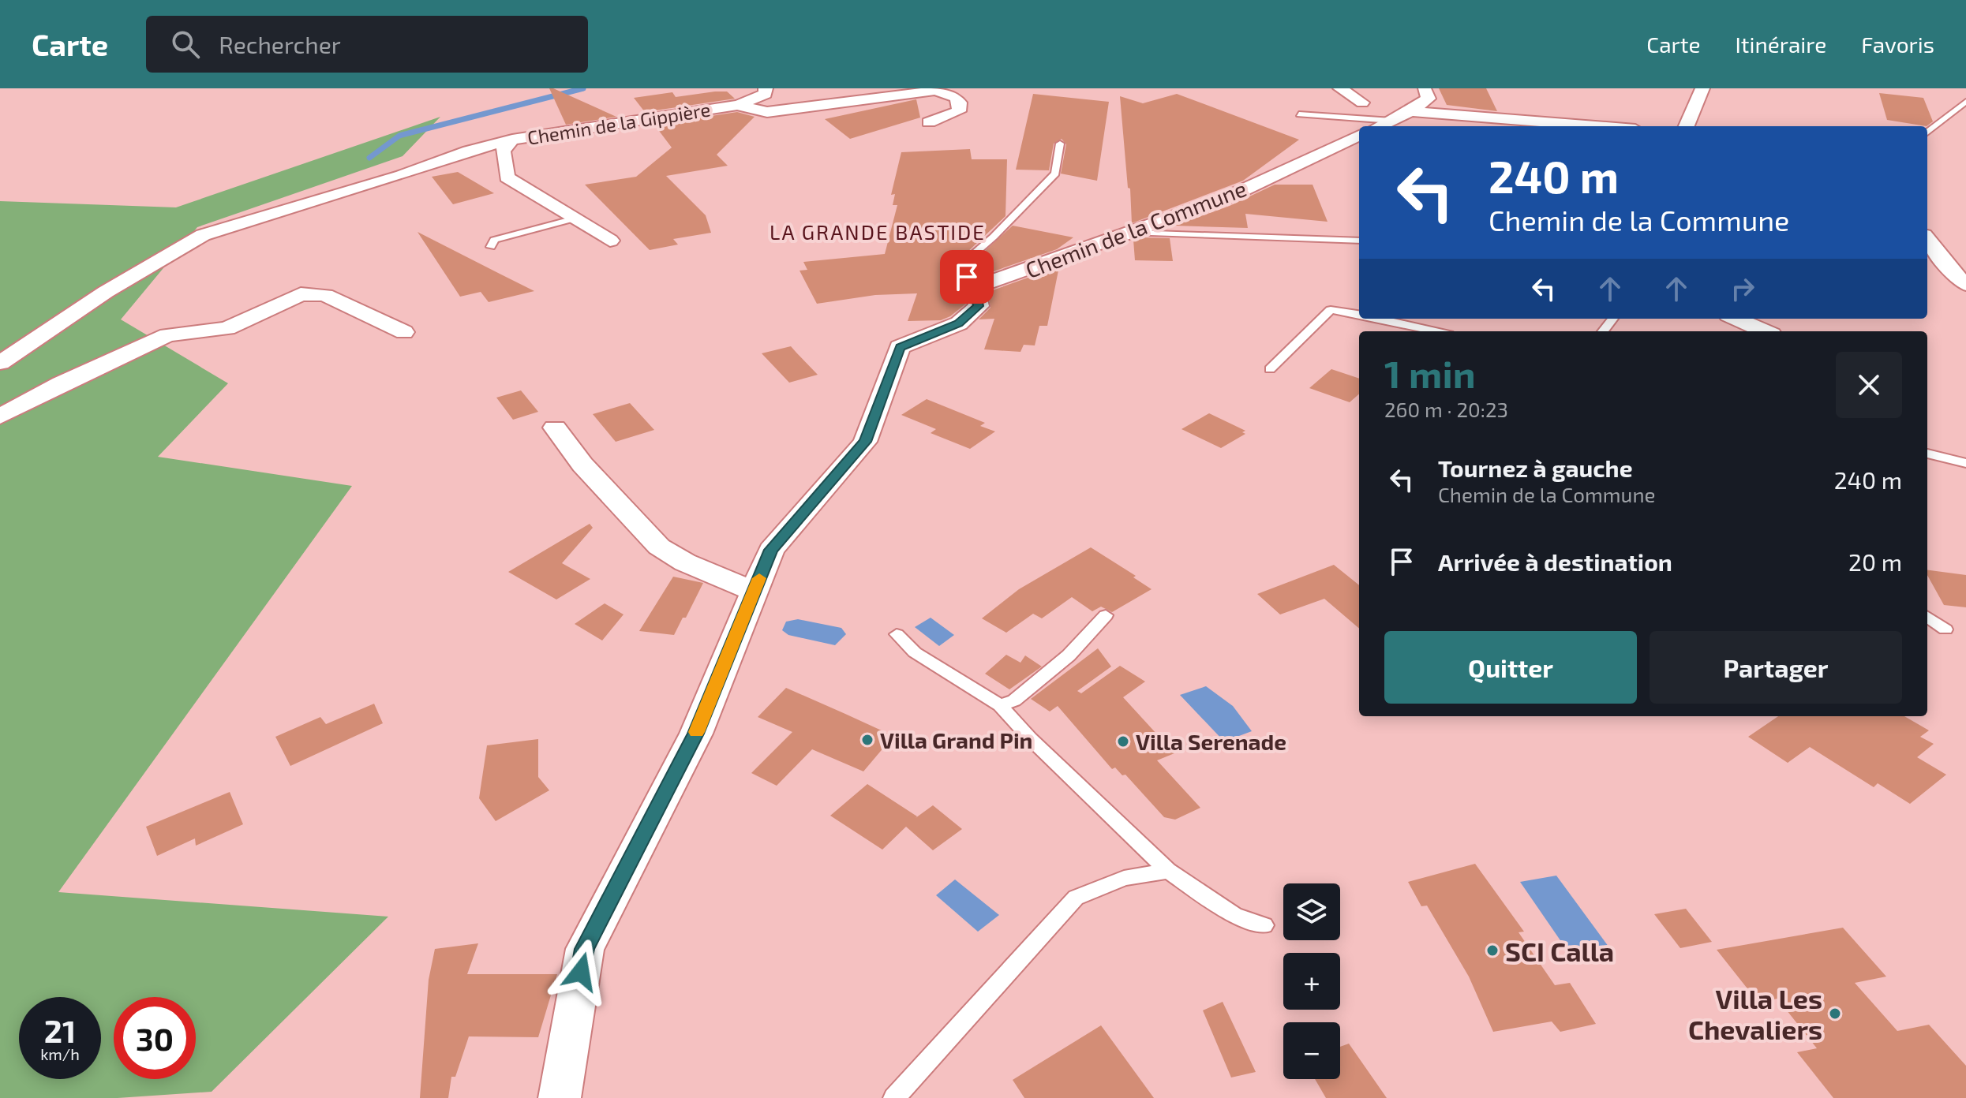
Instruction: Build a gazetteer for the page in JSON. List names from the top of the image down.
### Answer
{
  "streets": {
    "street": ["Chemin de la Gippière", "Chemin de la Commune"]
  },
  "districts": ["LA GRANDE BASTIDE"],
  "places": [
    "Villa Grand Pin",
    "Villa Serenade",
    "SCI Calla",
    "Villa Les Chevaliers"
  ],
  "page": {
    "header": "Carte",
    "search": "Rechercher",
    "nav": ["Carte", "Itinéraire", "Favoris"],
    "turn": ["240 m", "Chemin de la Commune"],
    "heading": ["1 min", "260 m · 20:23"],
    "list": [
      {
        "name": "Tournez à gauche",
        "note": "Chemin de la Commune",
        "value": "240 m"
      },
      {
        "name": "Arrivée à destination",
        "value": "20 m"
      }
    ],
    "buttons": ["Quitter", "Partager"],
    "map_buttons": ["+", "−"],
    "speed": "21 km/h",
    "limit": "30"
  }
}
